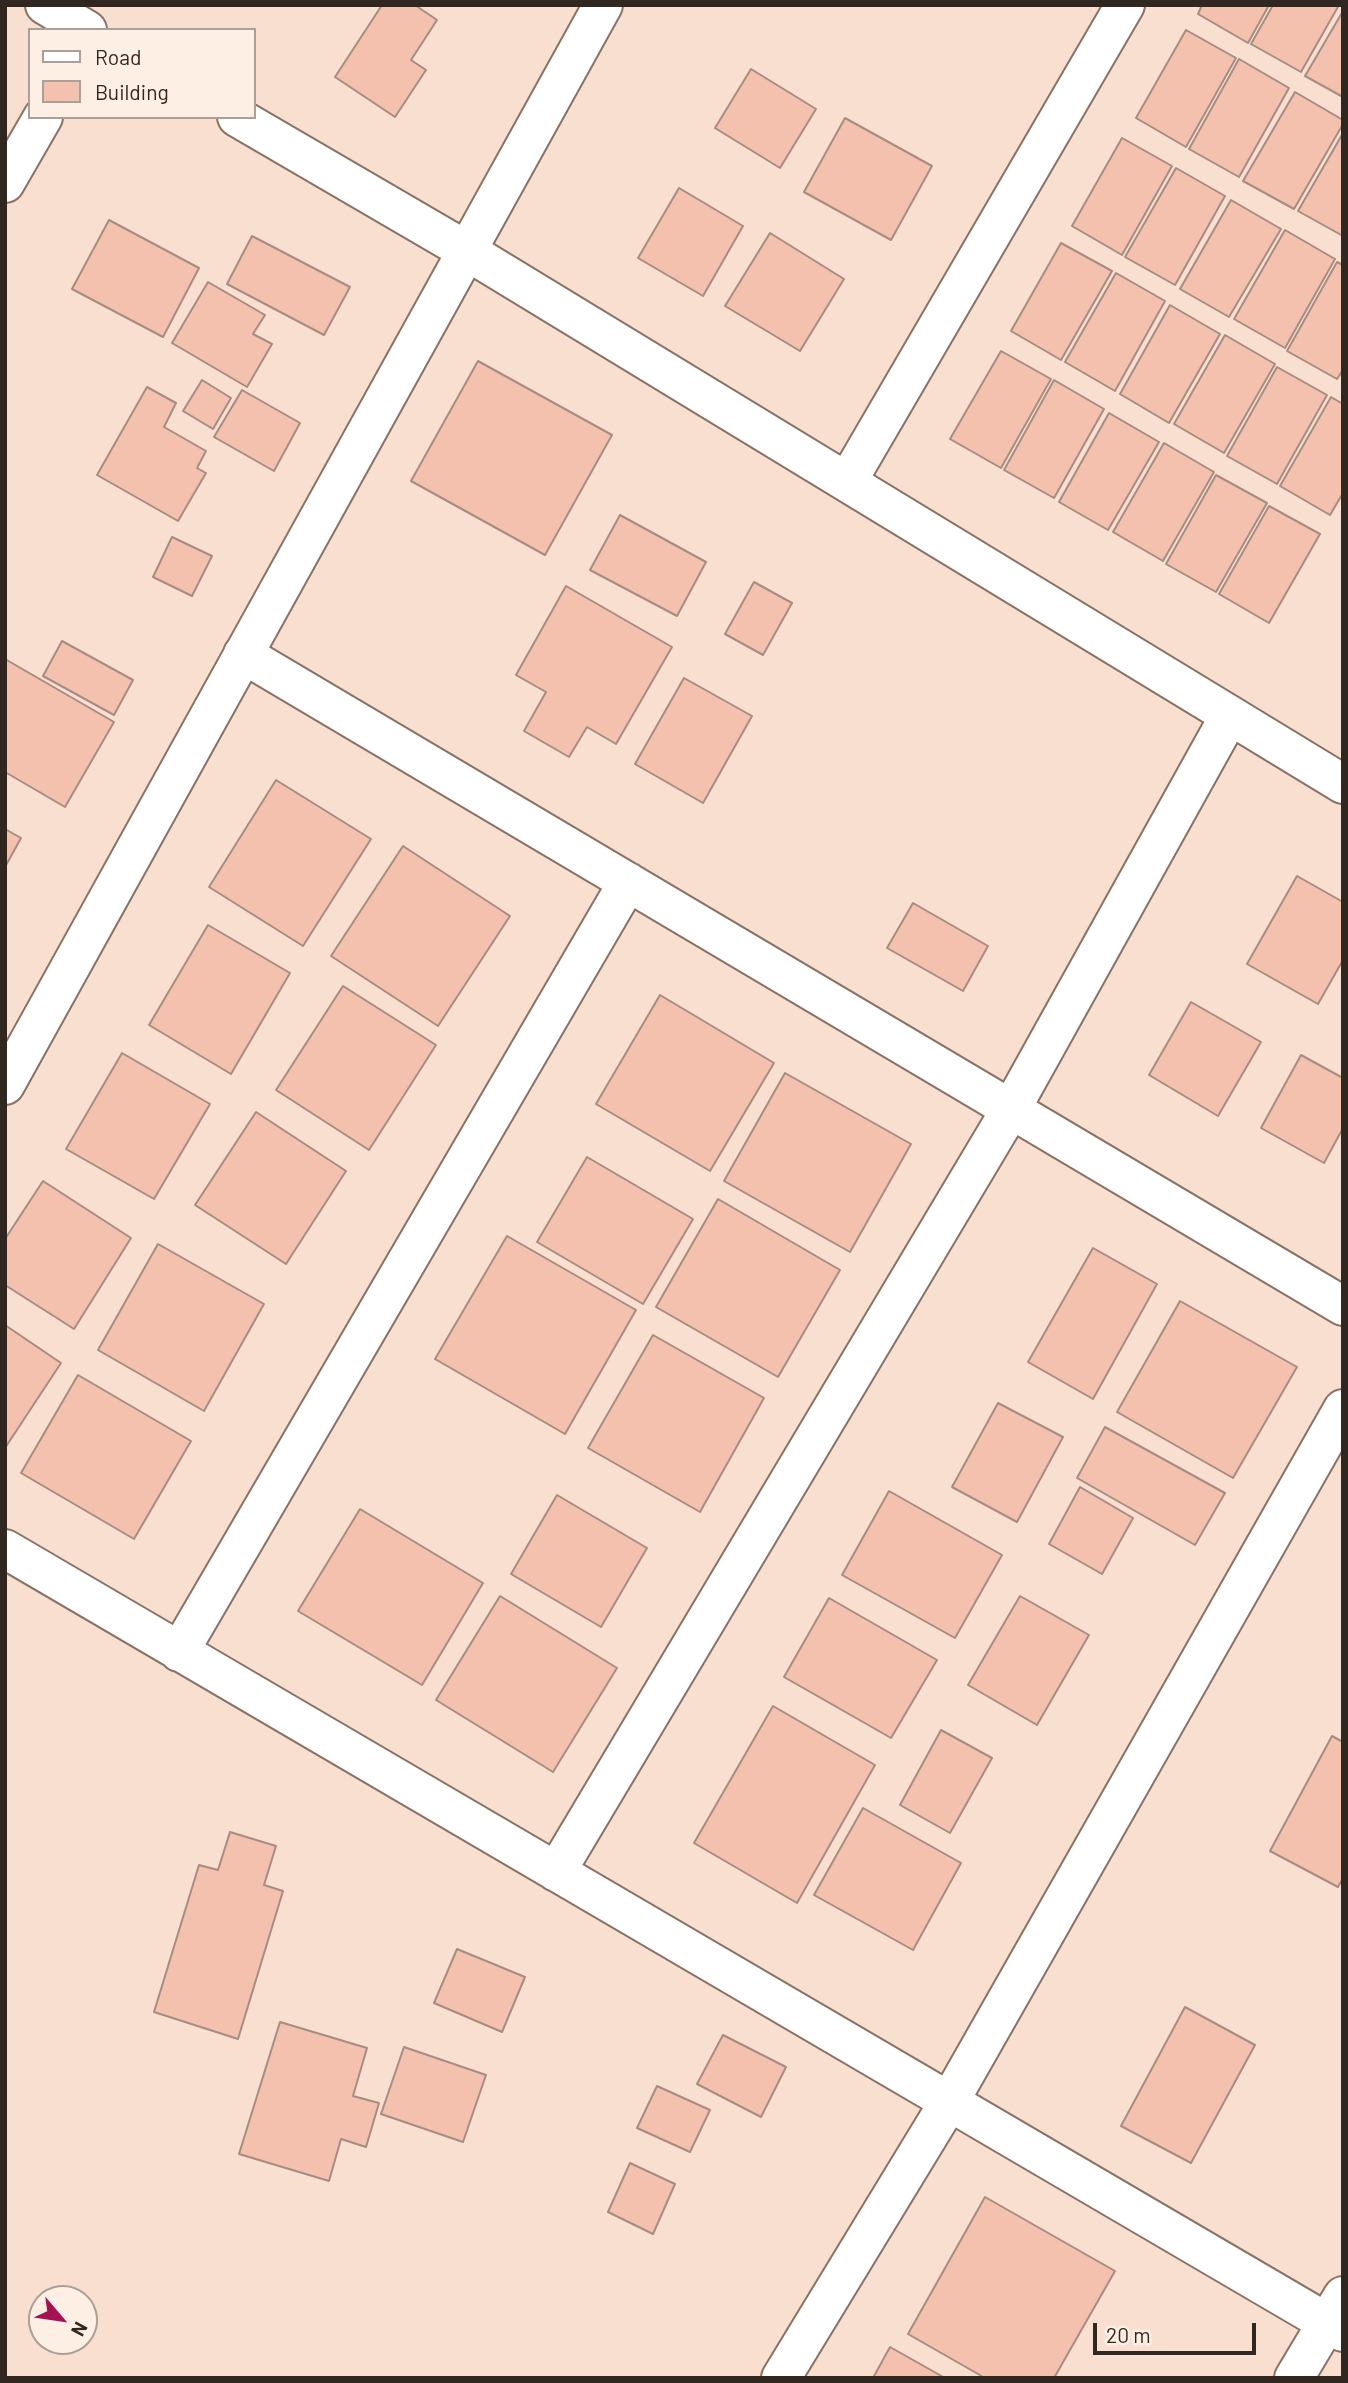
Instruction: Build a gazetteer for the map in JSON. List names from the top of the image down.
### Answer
{
  "legend": ["Road", "Building"],
  "scale_bar": "20 m",
  "north": "bottom right"
}
